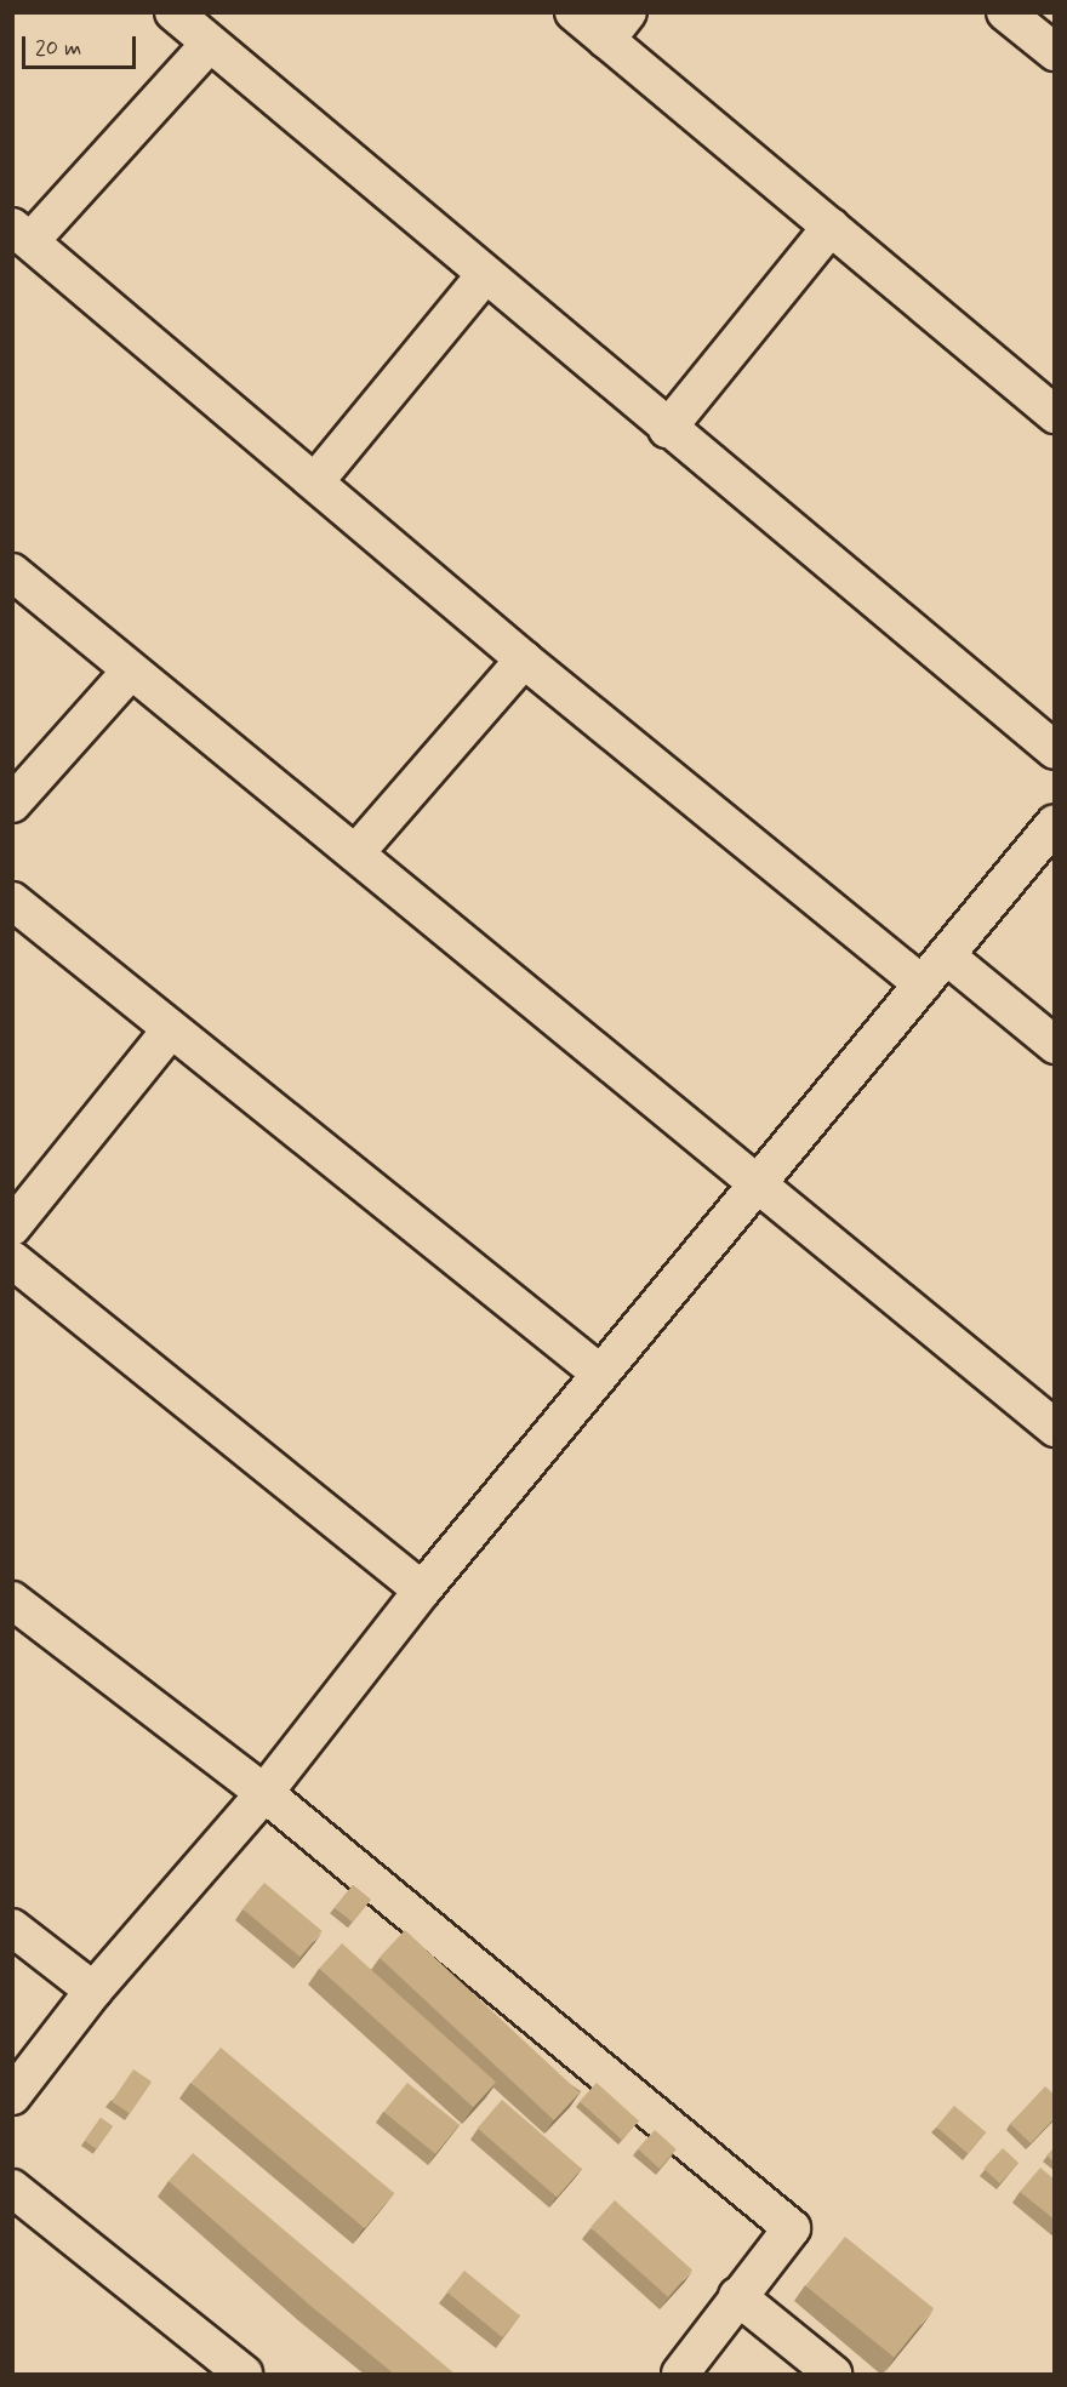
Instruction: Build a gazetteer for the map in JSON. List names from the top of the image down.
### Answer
{
  "scale_bar": "20 m"
}
